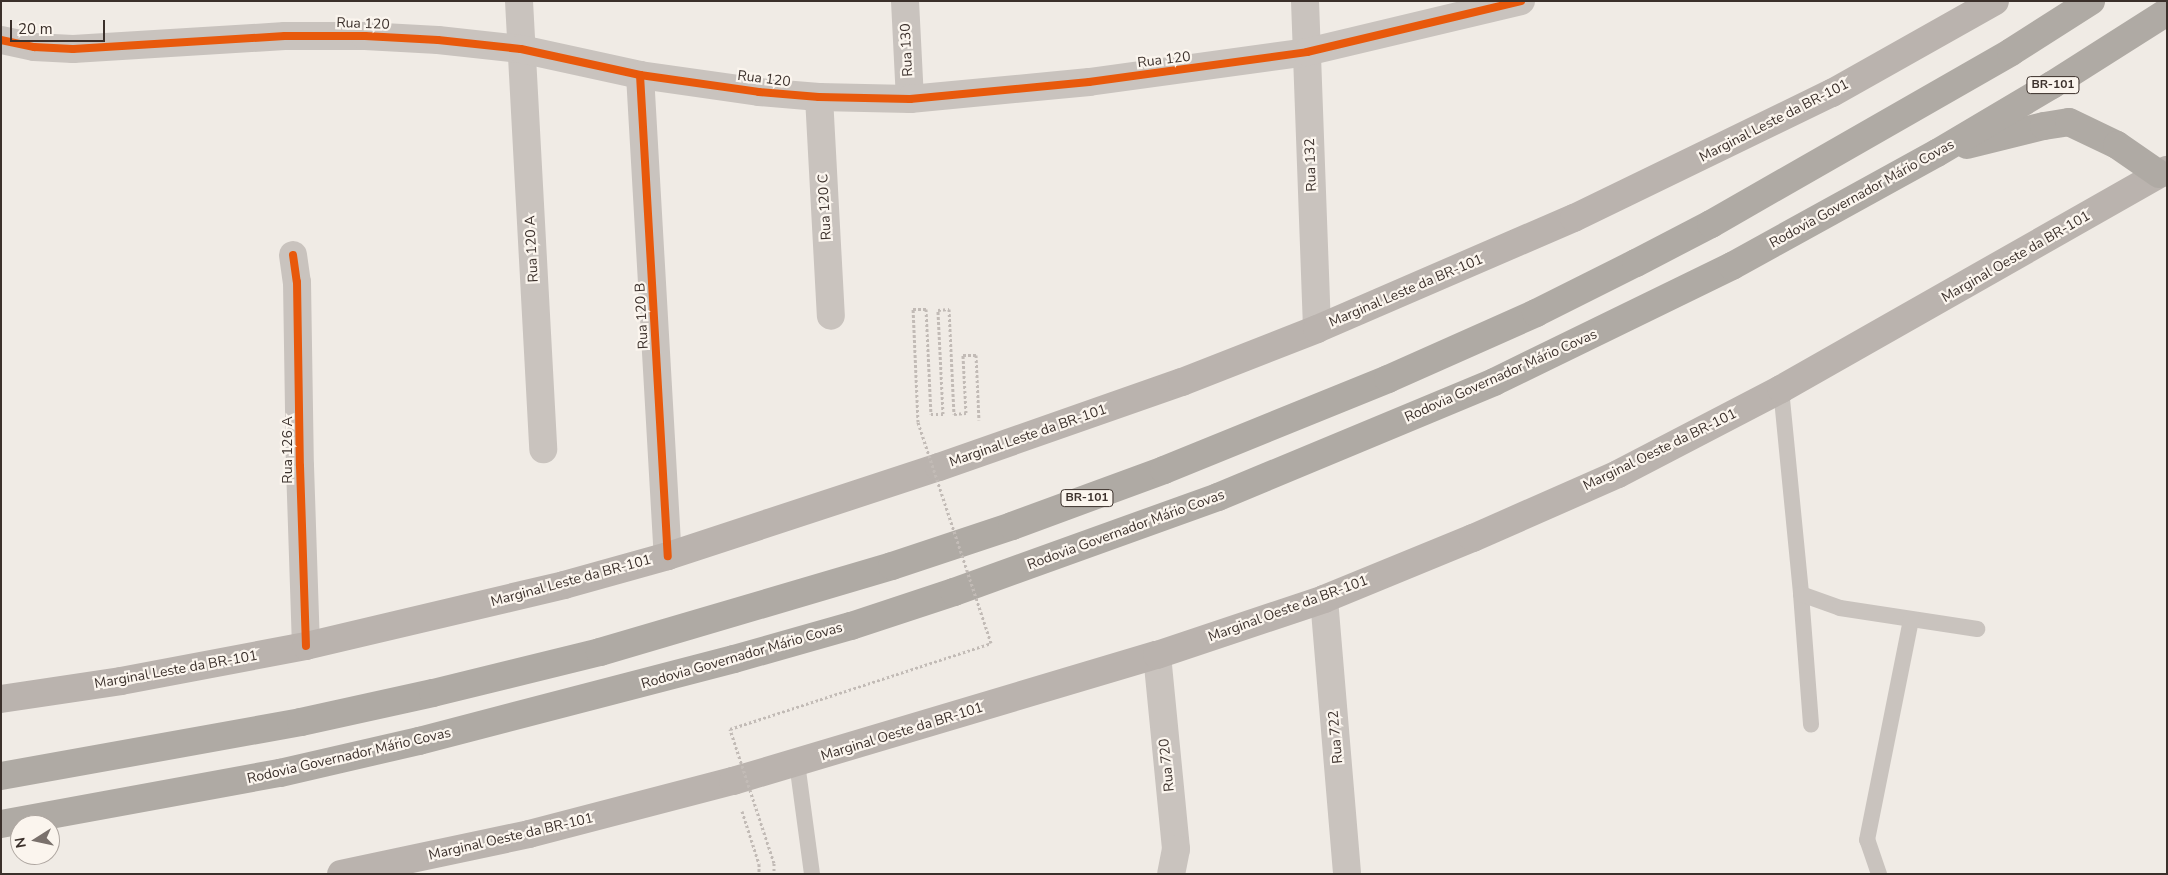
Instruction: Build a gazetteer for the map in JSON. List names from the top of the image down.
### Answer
{
  "streets": {
    "highway": ["BR-101", "Rodovia Governador Mário Covas"],
    "main road": ["Marginal Leste da BR-101", "Marginal Oeste da BR-101"],
    "street": [
      "Rua 120",
      "Rua 130",
      "Rua 132",
      "Rua 120 C",
      "Rua 120 A",
      "Rua 120 B",
      "Rua 126 A",
      "Rua 722",
      "Rua 720"
    ]
  },
  "crossings": [
    ["Rua 120", "Rua 130"],
    ["Rua 120", "Rua 132"],
    ["Rua 120", "Rua 120 C"],
    ["Rua 120", "Rua 120 A"],
    ["Rua 120", "Rua 120 B"],
    ["Marginal Leste da BR-101", "Rua 132"],
    ["Marginal Leste da BR-101", "Rua 120 B"],
    ["Marginal Leste da BR-101", "Rua 126 A"],
    ["Marginal Oeste da BR-101", "Rua 722"],
    ["Marginal Oeste da BR-101", "Rua 720"]
  ],
  "scale_bar": "20 m",
  "north": "left"
}
